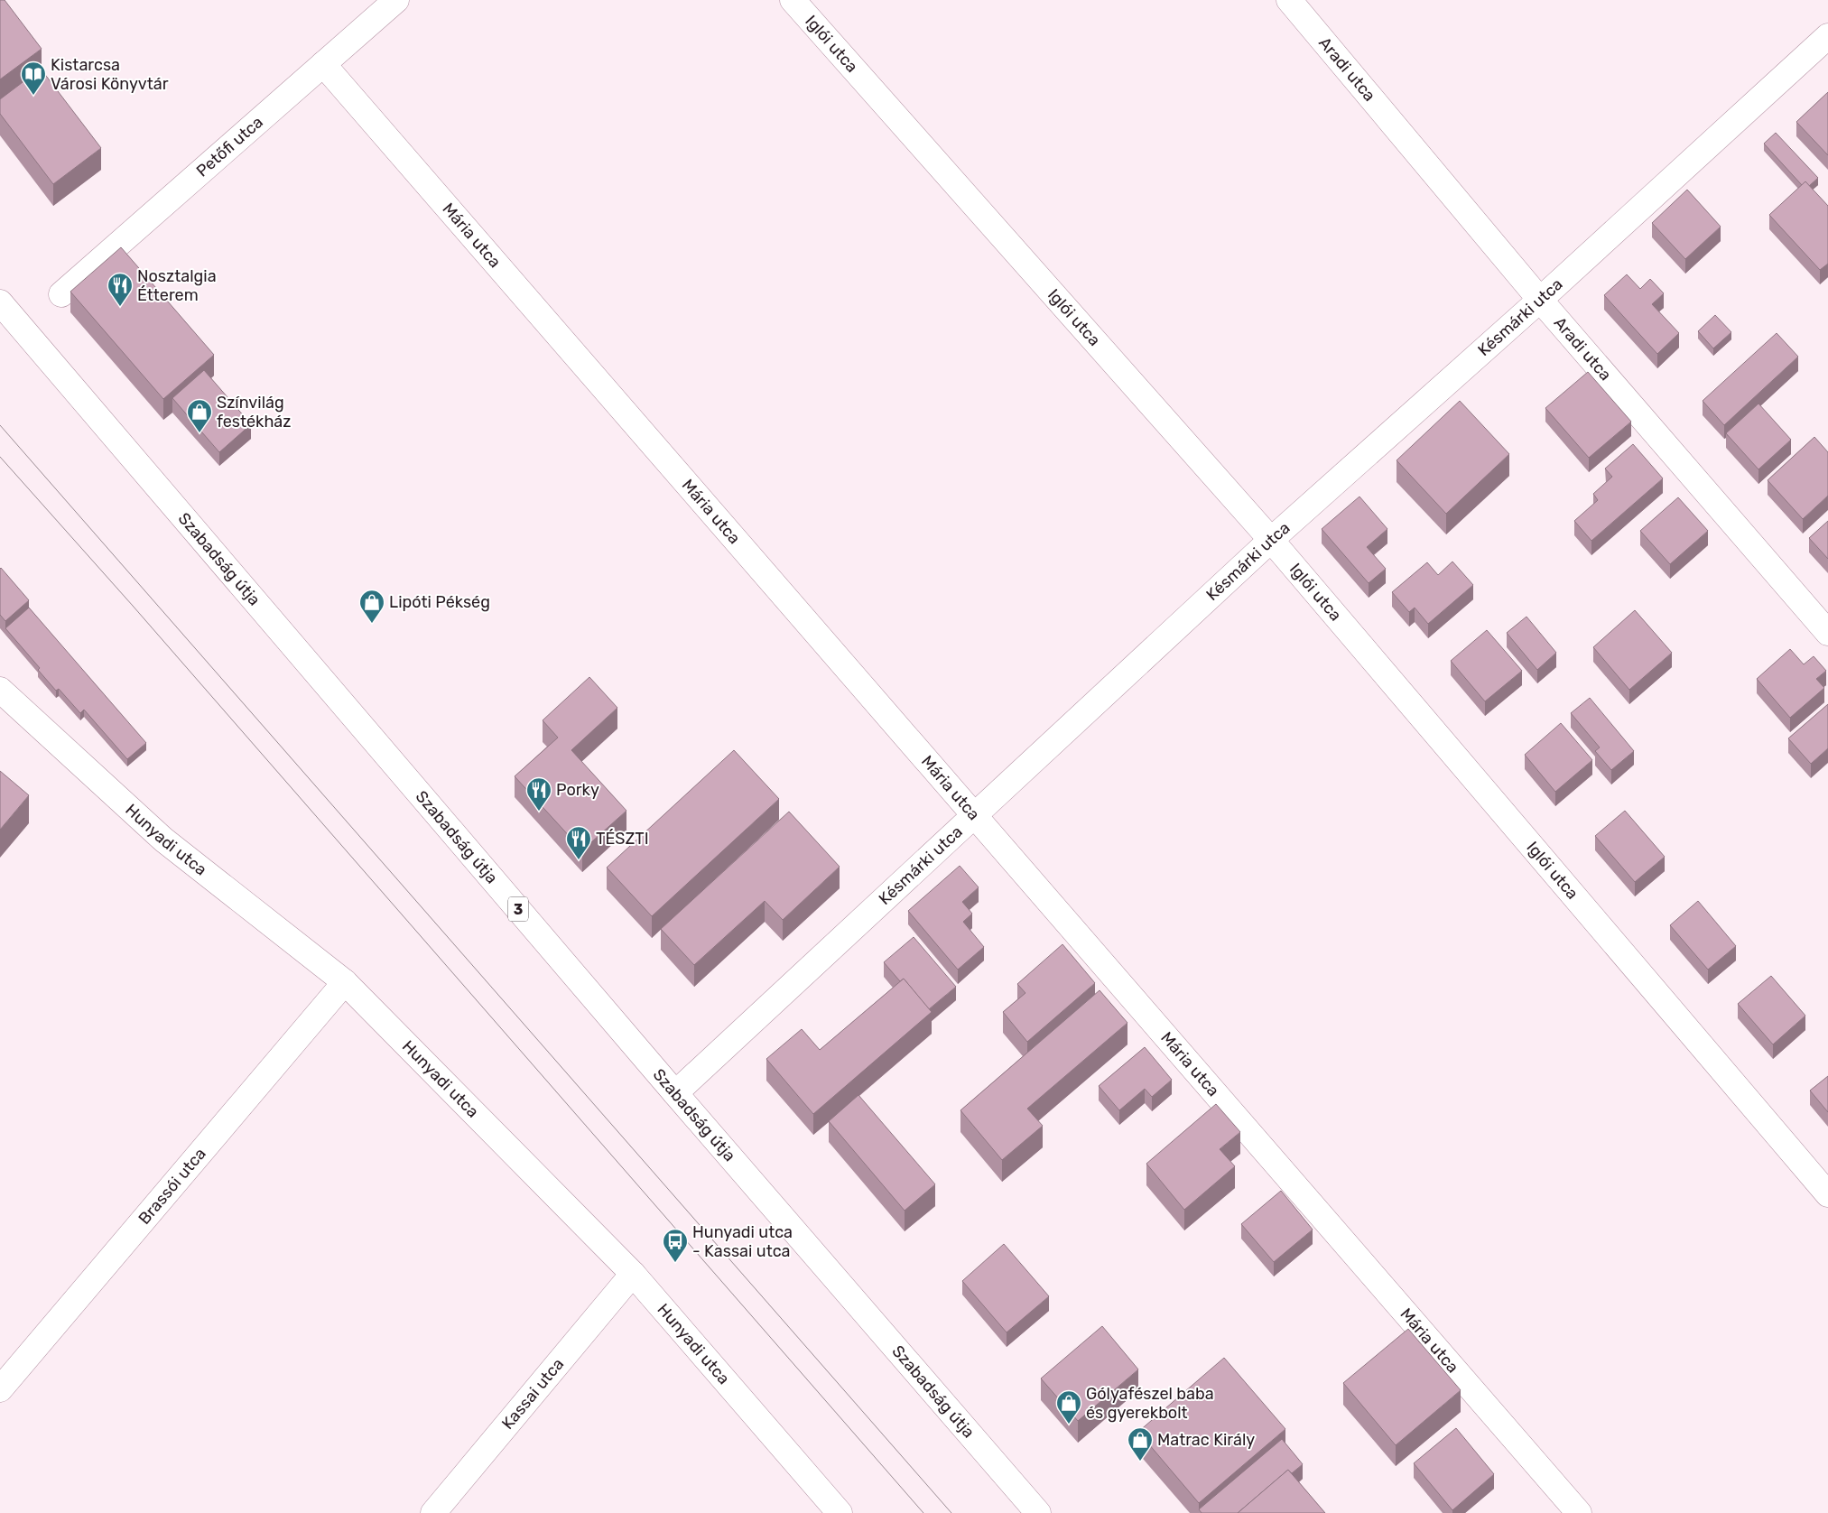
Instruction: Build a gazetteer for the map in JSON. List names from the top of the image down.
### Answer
{
  "streets": {
    "street": [
      "Iglói utca",
      "Aradi utca",
      "Petőfi utca",
      "Mária utca",
      "Késmárki utca",
      "Szabadság útja",
      "Hunyadi utca",
      "3",
      "Brassói utca",
      "Kassai utca"
    ]
  },
  "crossings": [
    ["Iglói utca", "Késmárki utca"],
    ["Aradi utca", "Késmárki utca"],
    ["Petőfi utca", "Mária utca"],
    ["Mária utca", "Késmárki utca"],
    ["Késmárki utca", "Szabadság útja"],
    ["Hunyadi utca", "Brassói utca"],
    ["Hunyadi utca", "Kassai utca"]
  ],
  "places": {
    "library": ["Kistarcsa Városi Könyvtár"],
    "restaurant": ["Nosztalgia Étterem", "Porky", "TÉSZTI"],
    "shop": [
      "Színvilág festékház",
      "Lipóti Pékség",
      "Gólyafészel baba és gyerekbolt",
      "Matrac Király"
    ],
    "bus stop": ["Hunyadi utca - Kassai utca"]
  }
}
